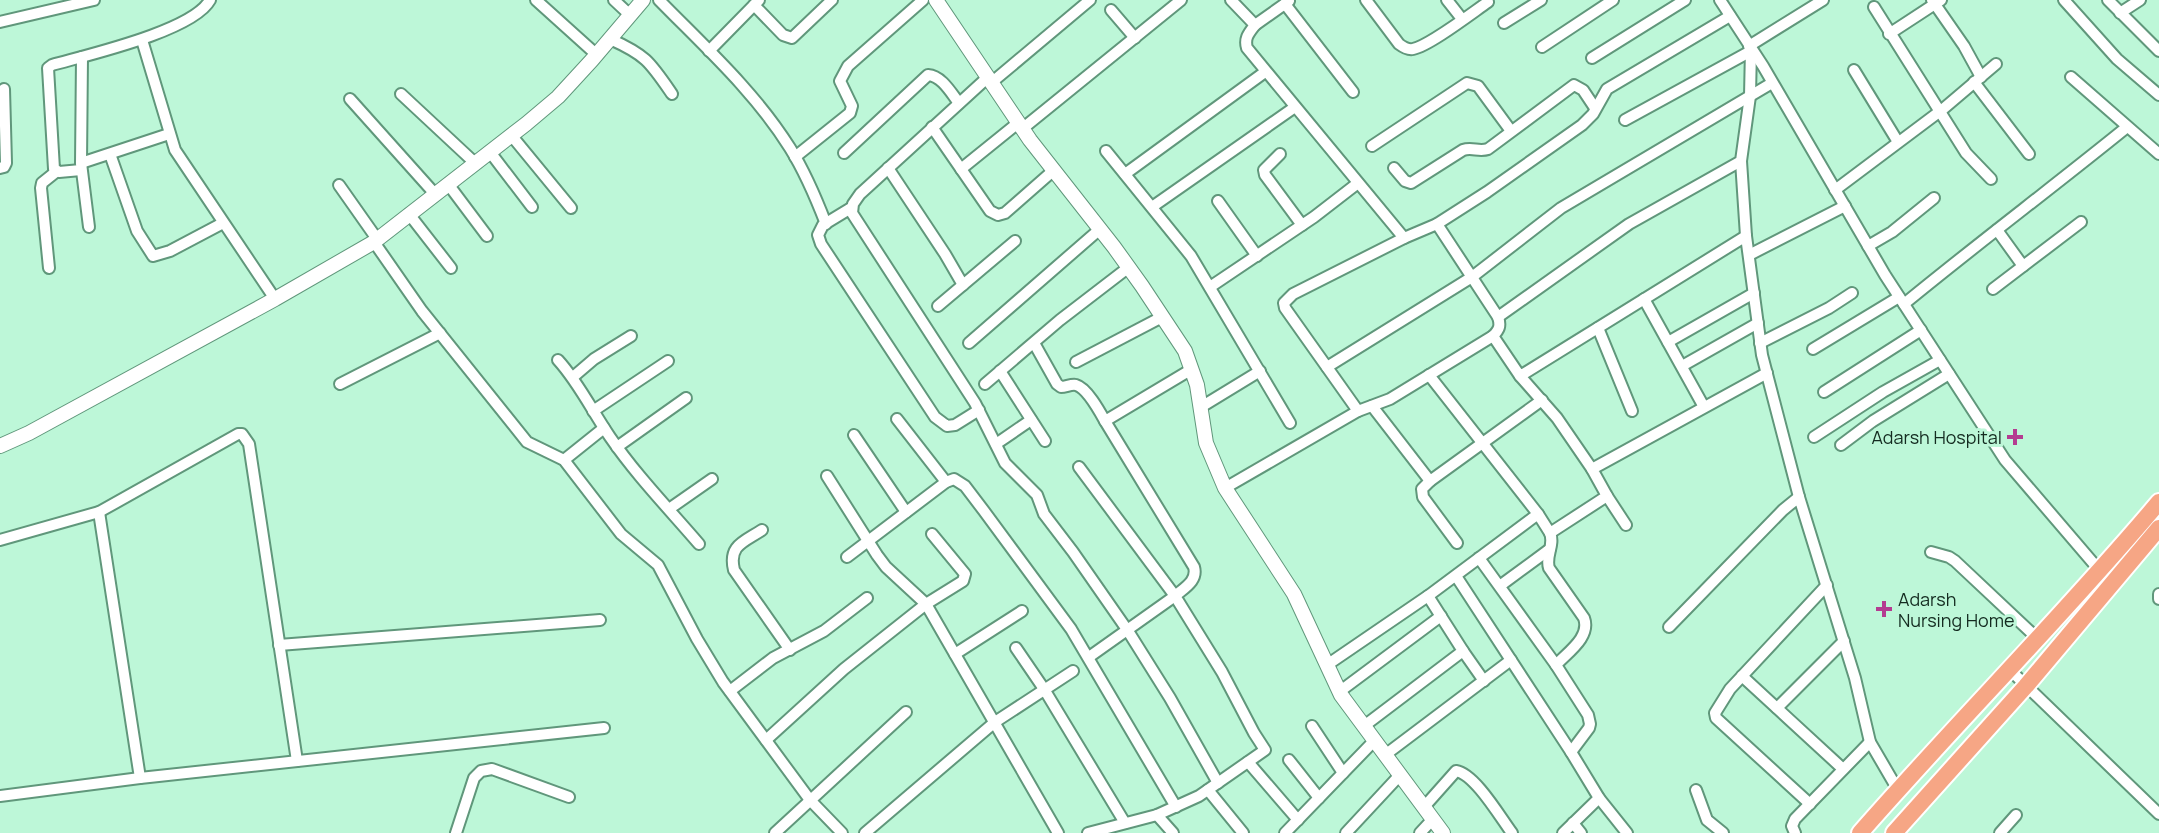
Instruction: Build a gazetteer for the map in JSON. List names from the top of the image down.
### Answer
{
  "places": {
    "health": ["Adarsh Hospital", "Adarsh Nursing Home"]
  }
}
